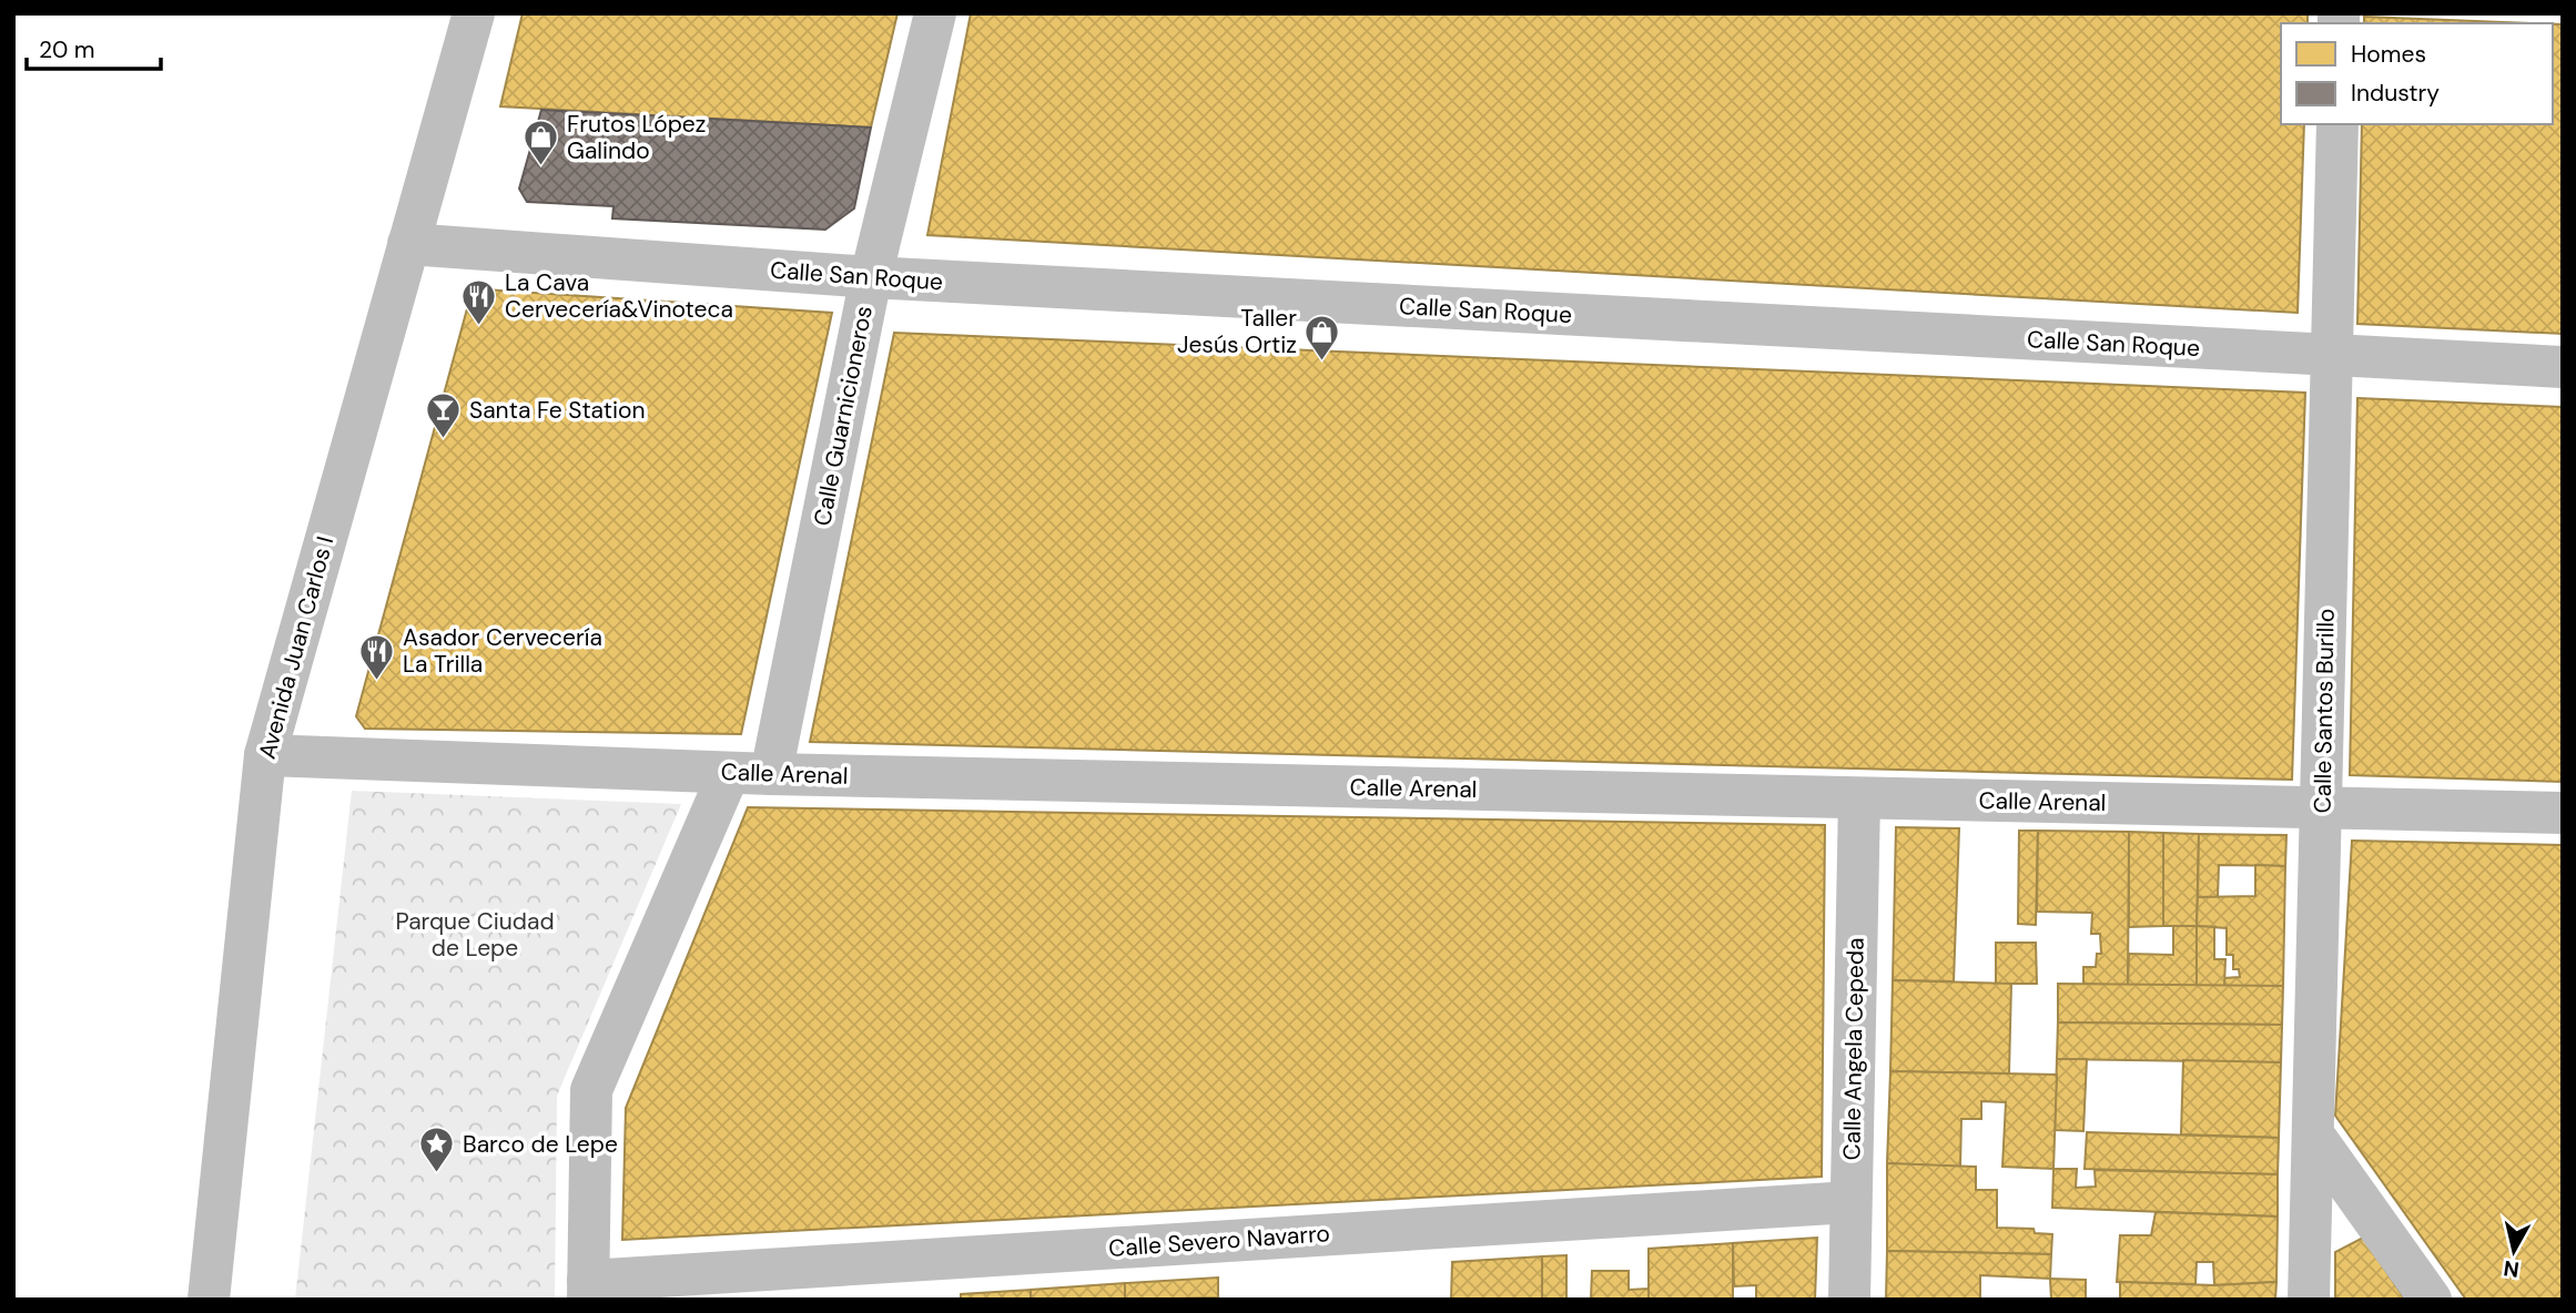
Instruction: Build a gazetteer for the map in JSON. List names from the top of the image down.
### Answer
{
  "streets": {
    "street": [
      "Calle San Roque",
      "Calle Guarnicioneros",
      "Avenida Juan Carlos I",
      "Calle Santos Burillo",
      "Calle Arenal",
      "Calle Angela Cepeda",
      "Calle Severo Navarro"
    ]
  },
  "crossings": [
    ["Calle San Roque", "Calle Guarnicioneros"],
    ["Calle San Roque", "Avenida Juan Carlos I"],
    ["Calle San Roque", "Calle Santos Burillo"],
    ["Calle Guarnicioneros", "Calle Arenal"],
    ["Avenida Juan Carlos I", "Calle Arenal"],
    ["Calle Santos Burillo", "Calle Arenal"],
    ["Calle Arenal", "Calle Angela Cepeda"],
    ["Calle Angela Cepeda", "Calle Severo Navarro"]
  ],
  "parks": ["Parque Ciudad de Lepe"],
  "places": {
    "shop": ["Frutos López Galindo", "Taller Jesús Ortiz"],
    "restaurant": ["La Cava Cervecería&Vinoteca", "Asador Cervecería La Trilla"],
    "bar": ["Santa Fe Station"],
    "place": ["Barco de Lepe"]
  },
  "legend": ["Homes", "Industry"],
  "scale_bar": "20 m",
  "north": "bottom"
}
